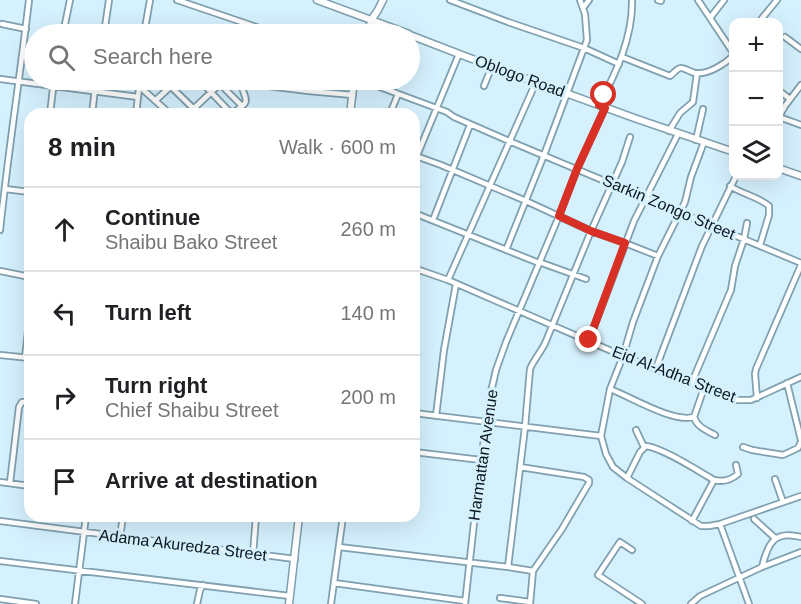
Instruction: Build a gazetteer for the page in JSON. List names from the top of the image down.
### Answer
{
  "streets": {
    "main road": ["Oblogo Road"],
    "street": [
      "Sarkin Zongo Street",
      "Eid Al-Adha Street",
      "Harmattan Avenue",
      "Adama Akuredza Street"
    ]
  },
  "crossings": [
    ["Oblogo Road", "Harmattan Avenue"],
    ["Sarkin Zongo Street", "Harmattan Avenue"],
    ["Eid Al-Adha Street", "Harmattan Avenue"]
  ],
  "page": {
    "map_buttons": ["+", "−"],
    "search": "Search here",
    "heading": ["8 min", "Walk · 600 m"],
    "list": [
      ["Continue", "Shaibu Bako Street", "260 m"],
      ["Turn left", "140 m"],
      ["Turn right", "Chief Shaibu Street", "200 m"],
      "Arrive at destination"
    ]
  }
}
